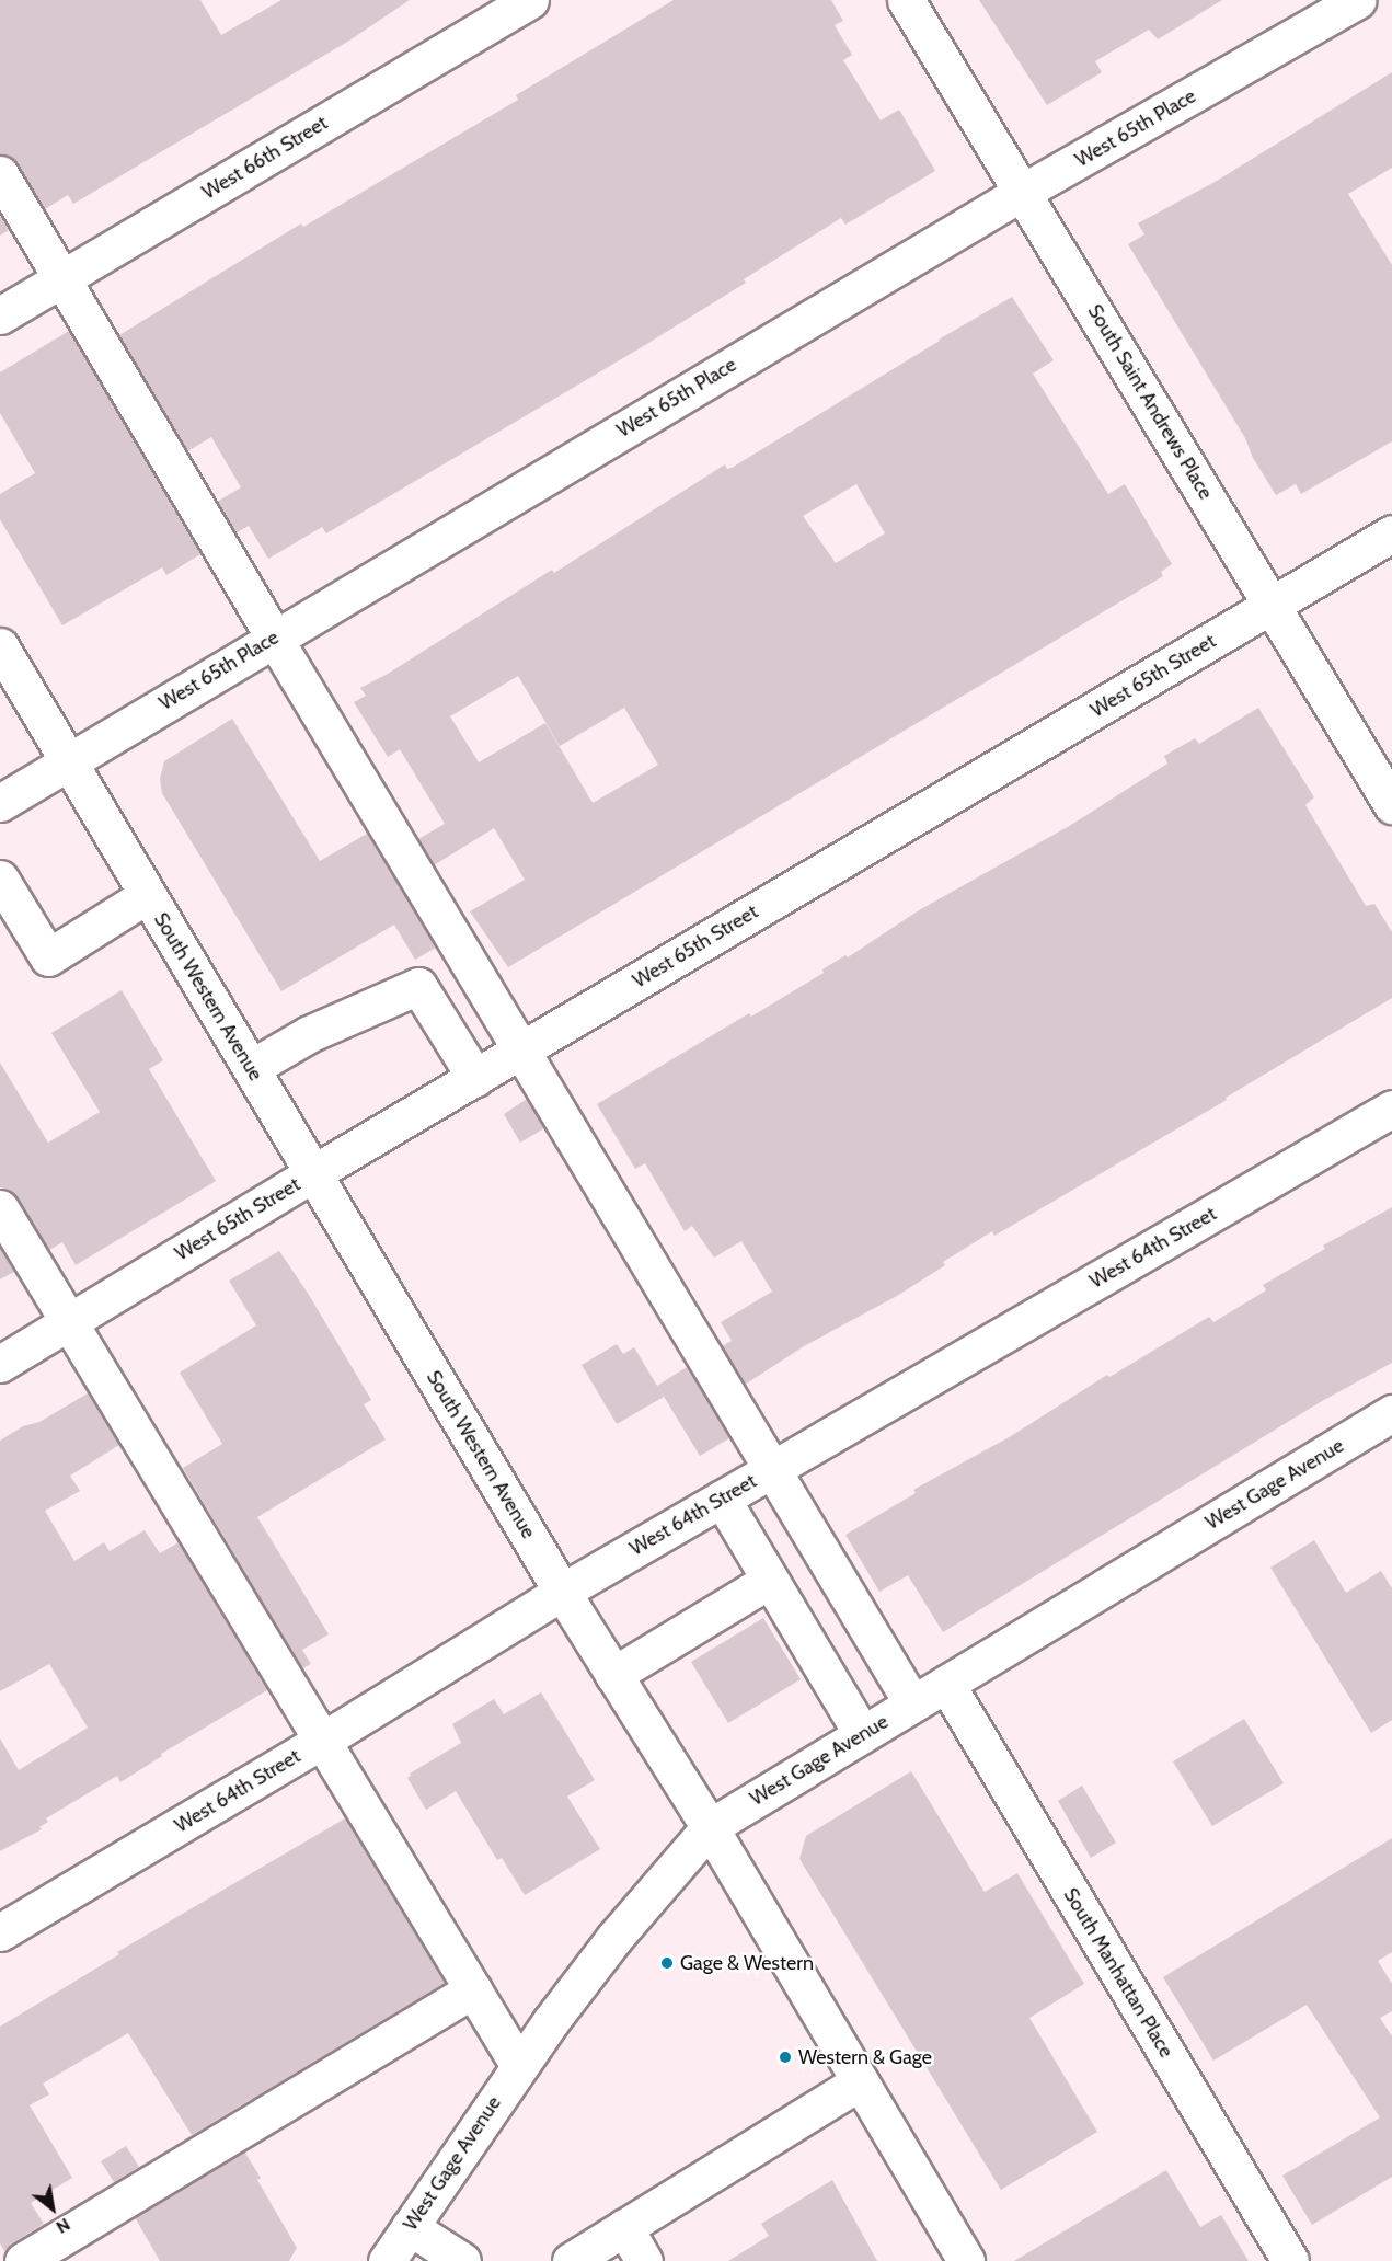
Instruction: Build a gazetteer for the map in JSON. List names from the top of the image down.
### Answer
{
  "streets": {
    "street": [
      "West 65th Place",
      "West 66th Street",
      "South Saint Andrews Place",
      "West 65th Street",
      "South Western Avenue",
      "West 64th Street",
      "West Gage Avenue",
      "South Manhattan Place"
    ]
  },
  "crossings": [
    ["West 65th Place", "South Saint Andrews Place"],
    ["West 65th Place", "South Western Avenue"],
    ["South Saint Andrews Place", "West 65th Street"],
    ["West 65th Street", "South Western Avenue"],
    ["South Western Avenue", "West 64th Street"],
    ["South Western Avenue", "West Gage Avenue"],
    ["West Gage Avenue", "South Manhattan Place"]
  ],
  "places": ["Gage & Western", "Western & Gage"],
  "north": "bottom right"
}
